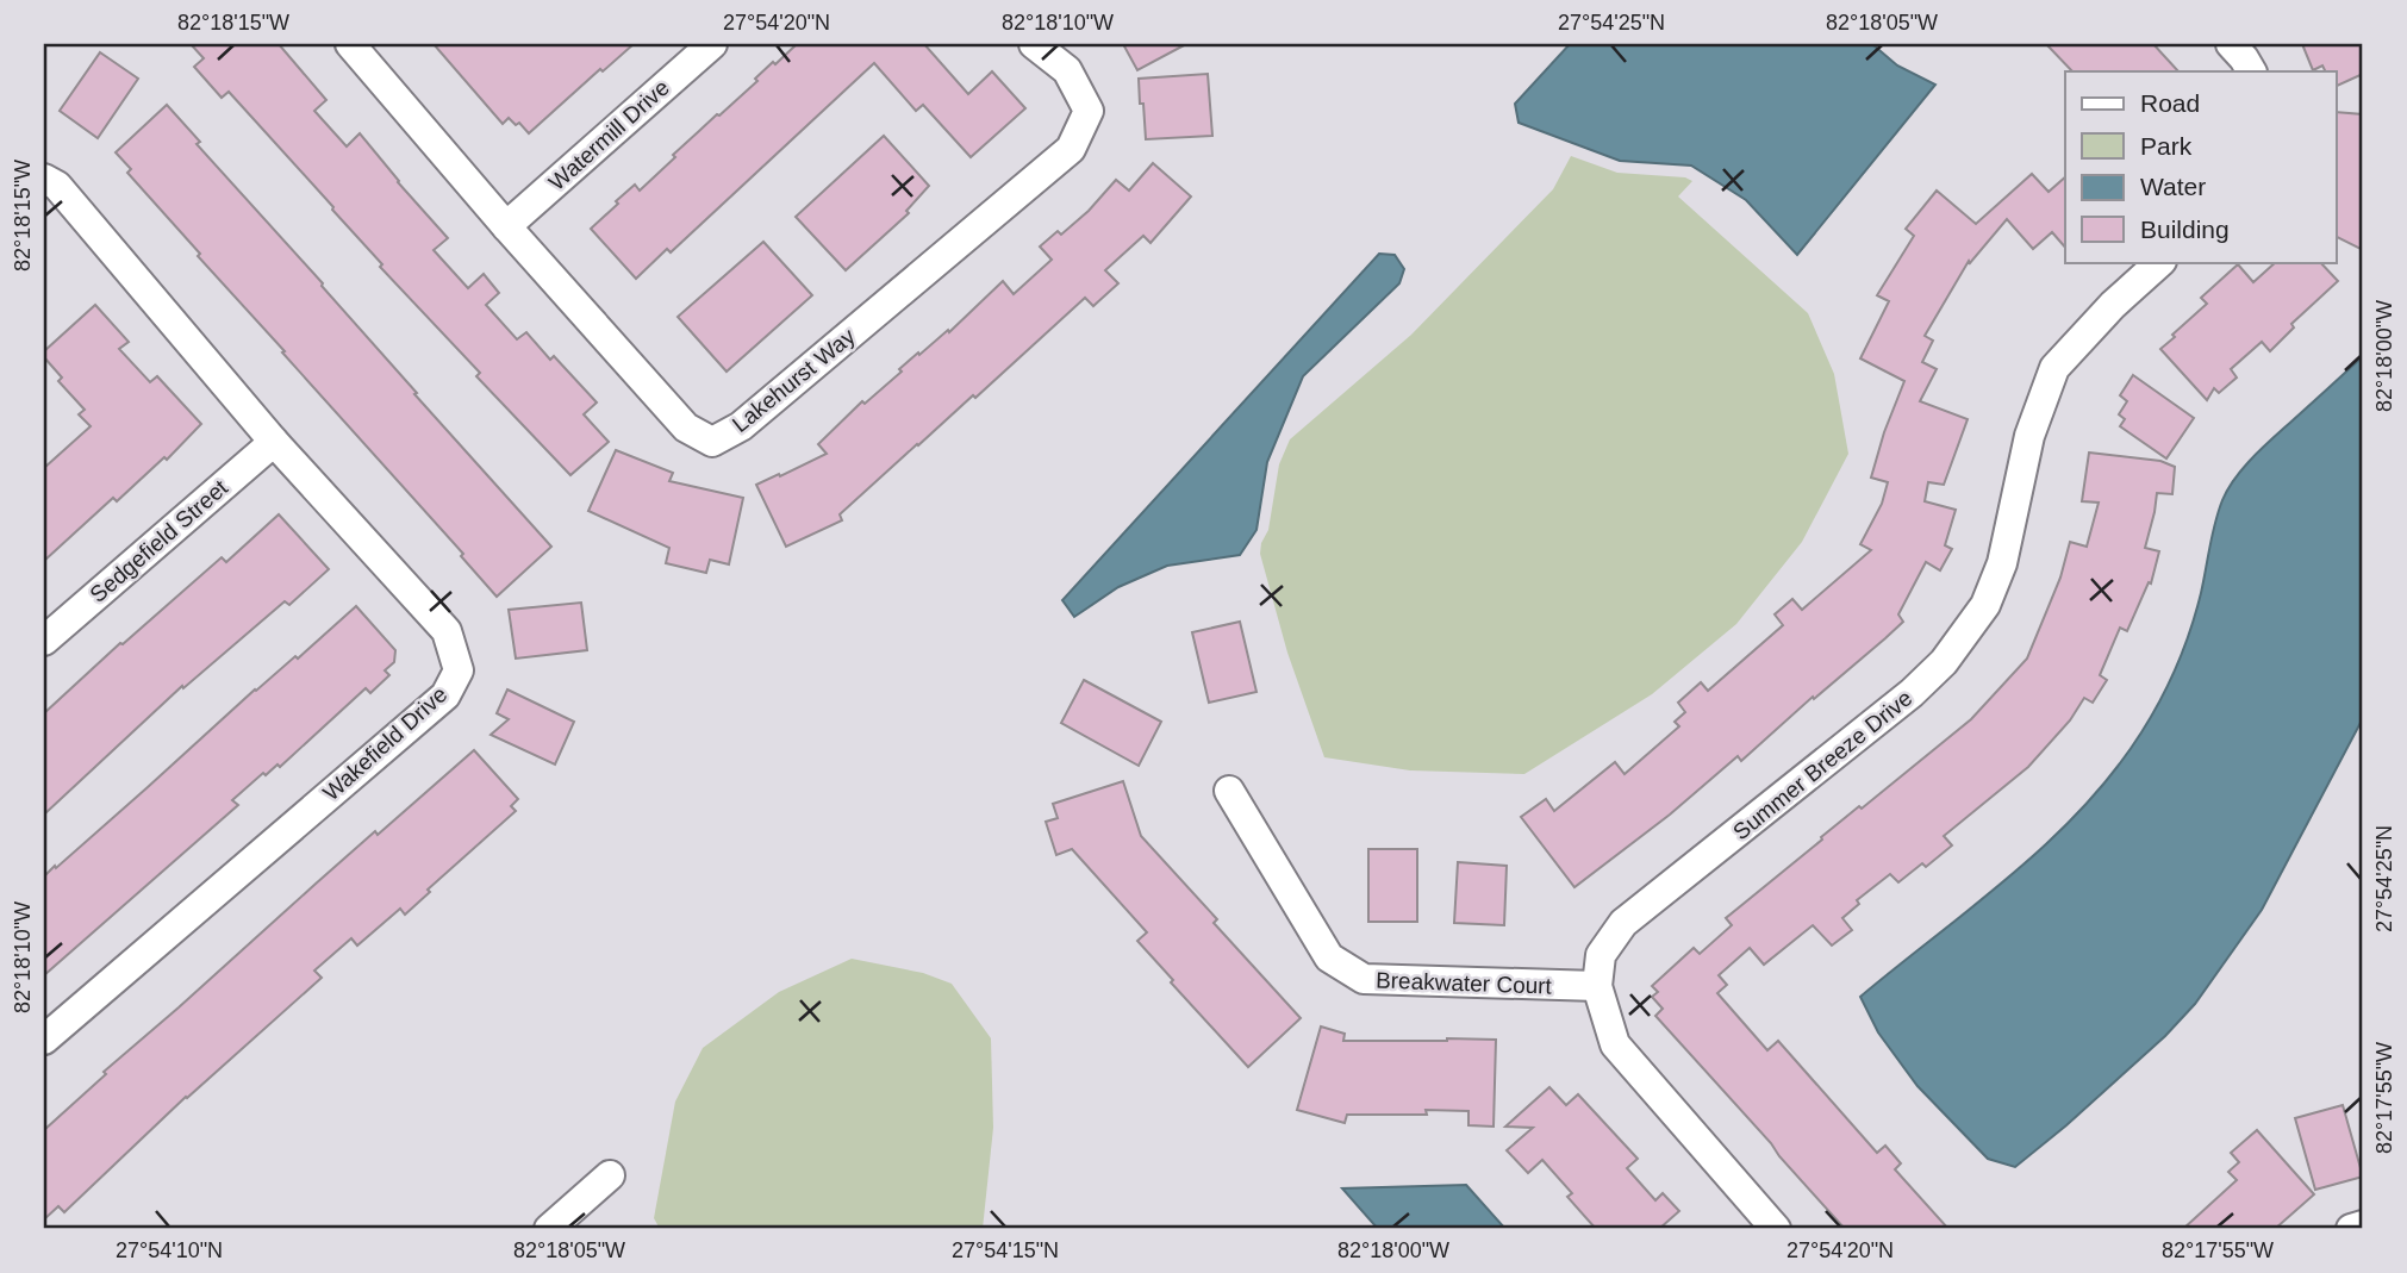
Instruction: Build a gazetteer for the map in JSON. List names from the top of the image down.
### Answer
{
  "streets": {
    "street": [
      "Watermill Drive",
      "Lakehurst Way",
      "Sedgefield Street",
      "Wakefield Drive",
      "Summer Breeze Drive",
      "Breakwater Court"
    ]
  },
  "crossings": [
    ["Watermill Drive", "Lakehurst Way"],
    ["Sedgefield Street", "Wakefield Drive"],
    ["Summer Breeze Drive", "Breakwater Court"]
  ],
  "legend": [
    "Road",
    "Park",
    "Water",
    "Building"
  ],
  "coordinates": [
    "82°18'15\"W",
    "27°54'20\"N",
    "82°18'10\"W",
    "27°54'25\"N",
    "82°18'05\"W",
    "82°18'00\"W",
    "82°17'55\"W",
    "27°54'10\"N",
    "27°54'15\"N"
  ]
}
